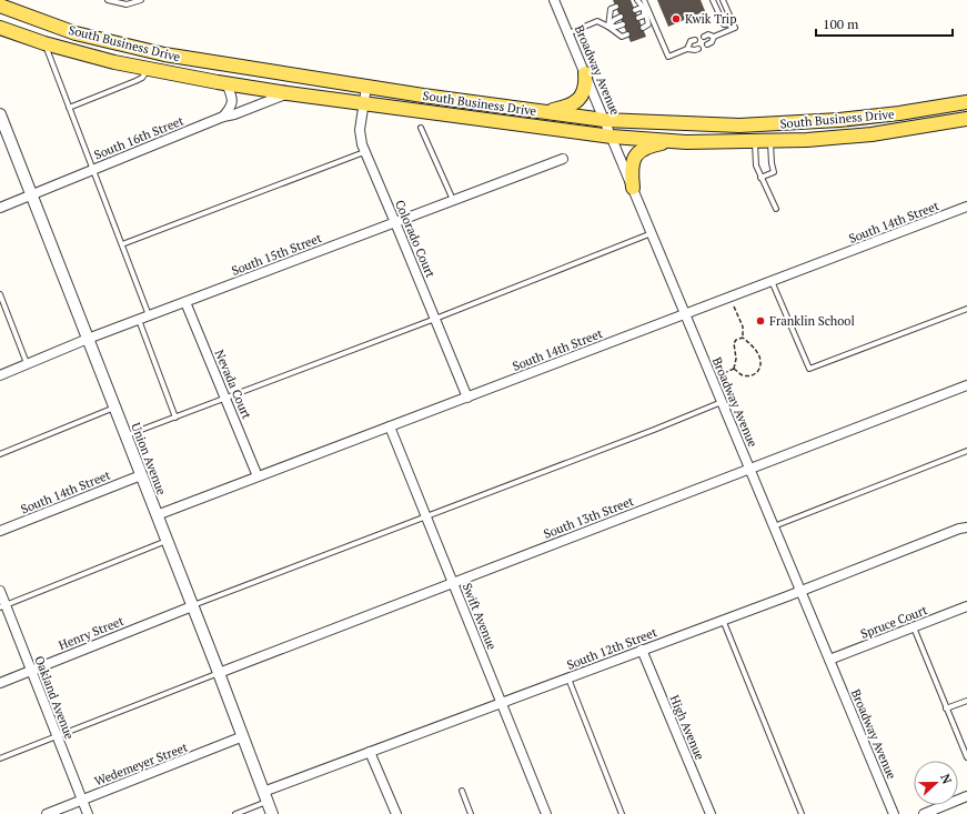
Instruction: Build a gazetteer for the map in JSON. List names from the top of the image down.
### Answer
{
  "streets": {
    "main road": ["South Business Drive"],
    "street": [
      "Broadway Avenue",
      "South 16th Street",
      "South 14th Street",
      "Colorado Court",
      "South 15th Street",
      "Nevada Court",
      "Union Avenue",
      "South 13th Street",
      "Swift Avenue",
      "Spruce Court",
      "Henry Street",
      "South 12th Street",
      "Oakland Avenue",
      "High Avenue",
      "Wedemeyer Street"
    ]
  },
  "crossings": [
    ["South Business Drive", "Broadway Avenue"],
    ["South Business Drive", "South 16th Street"],
    ["South Business Drive", "Colorado Court"],
    ["Broadway Avenue", "South 14th Street"],
    ["Broadway Avenue", "South 13th Street"],
    ["Broadway Avenue", "Spruce Court"],
    ["Broadway Avenue", "South 12th Street"],
    ["South 16th Street", "Union Avenue"],
    ["South 14th Street", "Colorado Court"],
    ["South 14th Street", "Nevada Court"],
    ["South 14th Street", "Union Avenue"],
    ["South 14th Street", "Swift Avenue"],
    ["Colorado Court", "South 15th Street"],
    ["South 15th Street", "Nevada Court"],
    ["South 15th Street", "Union Avenue"],
    ["Union Avenue", "South 13th Street"],
    ["Union Avenue", "Henry Street"],
    ["Union Avenue", "South 12th Street"],
    ["Union Avenue", "Wedemeyer Street"],
    ["South 13th Street", "Swift Avenue"],
    ["Swift Avenue", "South 12th Street"],
    ["Henry Street", "Oakland Avenue"],
    ["South 12th Street", "High Avenue"],
    ["Oakland Avenue", "Wedemeyer Street"]
  ],
  "places": ["Kwik Trip", "Franklin School"],
  "scale_bar": "100 m",
  "north": "right"
}
